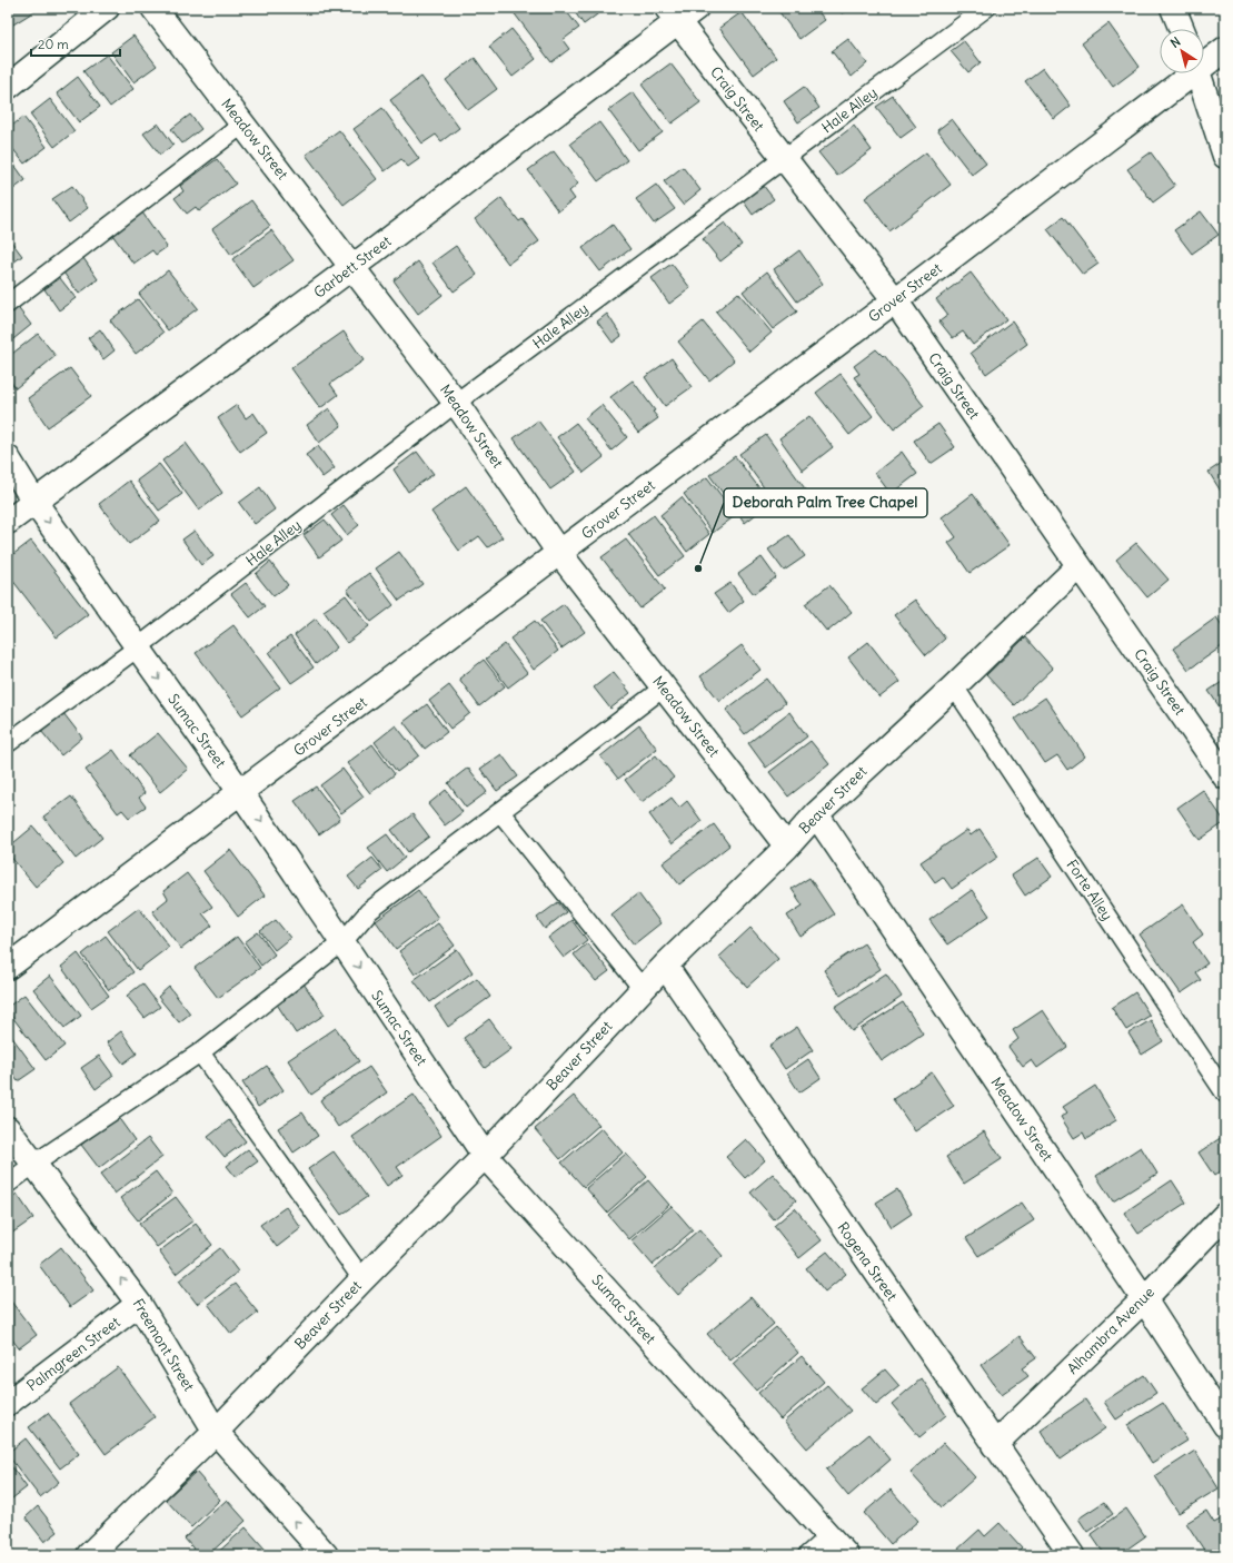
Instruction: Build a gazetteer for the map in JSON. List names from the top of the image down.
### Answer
{
  "streets": {
    "street": [
      "Craig Street",
      "Meadow Street",
      "Garbett Street",
      "Grover Street",
      "Sumac Street",
      "Beaver Street",
      "Rogena Street",
      "Alhambra Avenue",
      "Freemont Street",
      "Palmgreen Street"
    ],
    "lane": ["Hale Alley", "Forte Alley"]
  },
  "crossings": [
    ["Craig Street", "Hale Alley"],
    ["Craig Street", "Garbett Street"],
    ["Craig Street", "Grover Street"],
    ["Craig Street", "Beaver Street"],
    ["Hale Alley", "Meadow Street"],
    ["Hale Alley", "Sumac Street"],
    ["Meadow Street", "Garbett Street"],
    ["Meadow Street", "Grover Street"],
    ["Meadow Street", "Beaver Street"],
    ["Meadow Street", "Alhambra Avenue"],
    ["Garbett Street", "Sumac Street"],
    ["Grover Street", "Sumac Street"],
    ["Sumac Street", "Beaver Street"],
    ["Beaver Street", "Forte Alley"],
    ["Beaver Street", "Rogena Street"],
    ["Beaver Street", "Freemont Street"],
    ["Rogena Street", "Alhambra Avenue"],
    ["Freemont Street", "Palmgreen Street"]
  ],
  "one_way": ["Sumac Street", "Freemont Street"],
  "places": ["Deborah Palm Tree Chapel"],
  "scale_bar": "20 m",
  "north": "top left"
}
